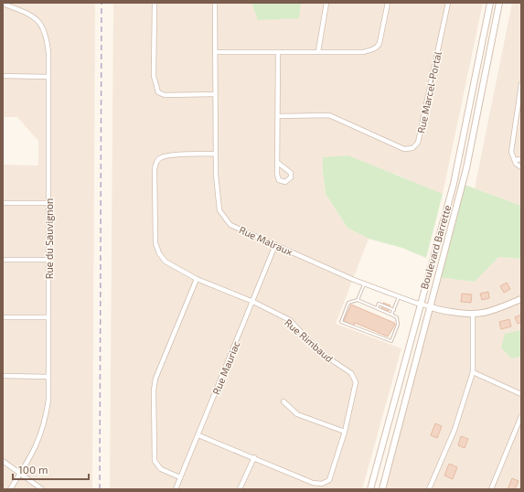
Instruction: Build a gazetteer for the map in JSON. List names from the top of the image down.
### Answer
{
  "streets": {
    "main road": ["Boulevard Barrette"],
    "street": [
      "Rue Marcel-Portal",
      "Rue du Sauvignon",
      "Rue Malraux",
      "Rue Rimbaud",
      "Rue Mauriac"
    ]
  },
  "crossings": [
    ["Rue Malraux", "Boulevard Barrette"],
    ["Rue Malraux", "Rue Rimbaud"],
    ["Rue Malraux", "Rue Mauriac"],
    ["Rue Rimbaud", "Rue Mauriac"]
  ],
  "scale_bar": "100 m"
}
